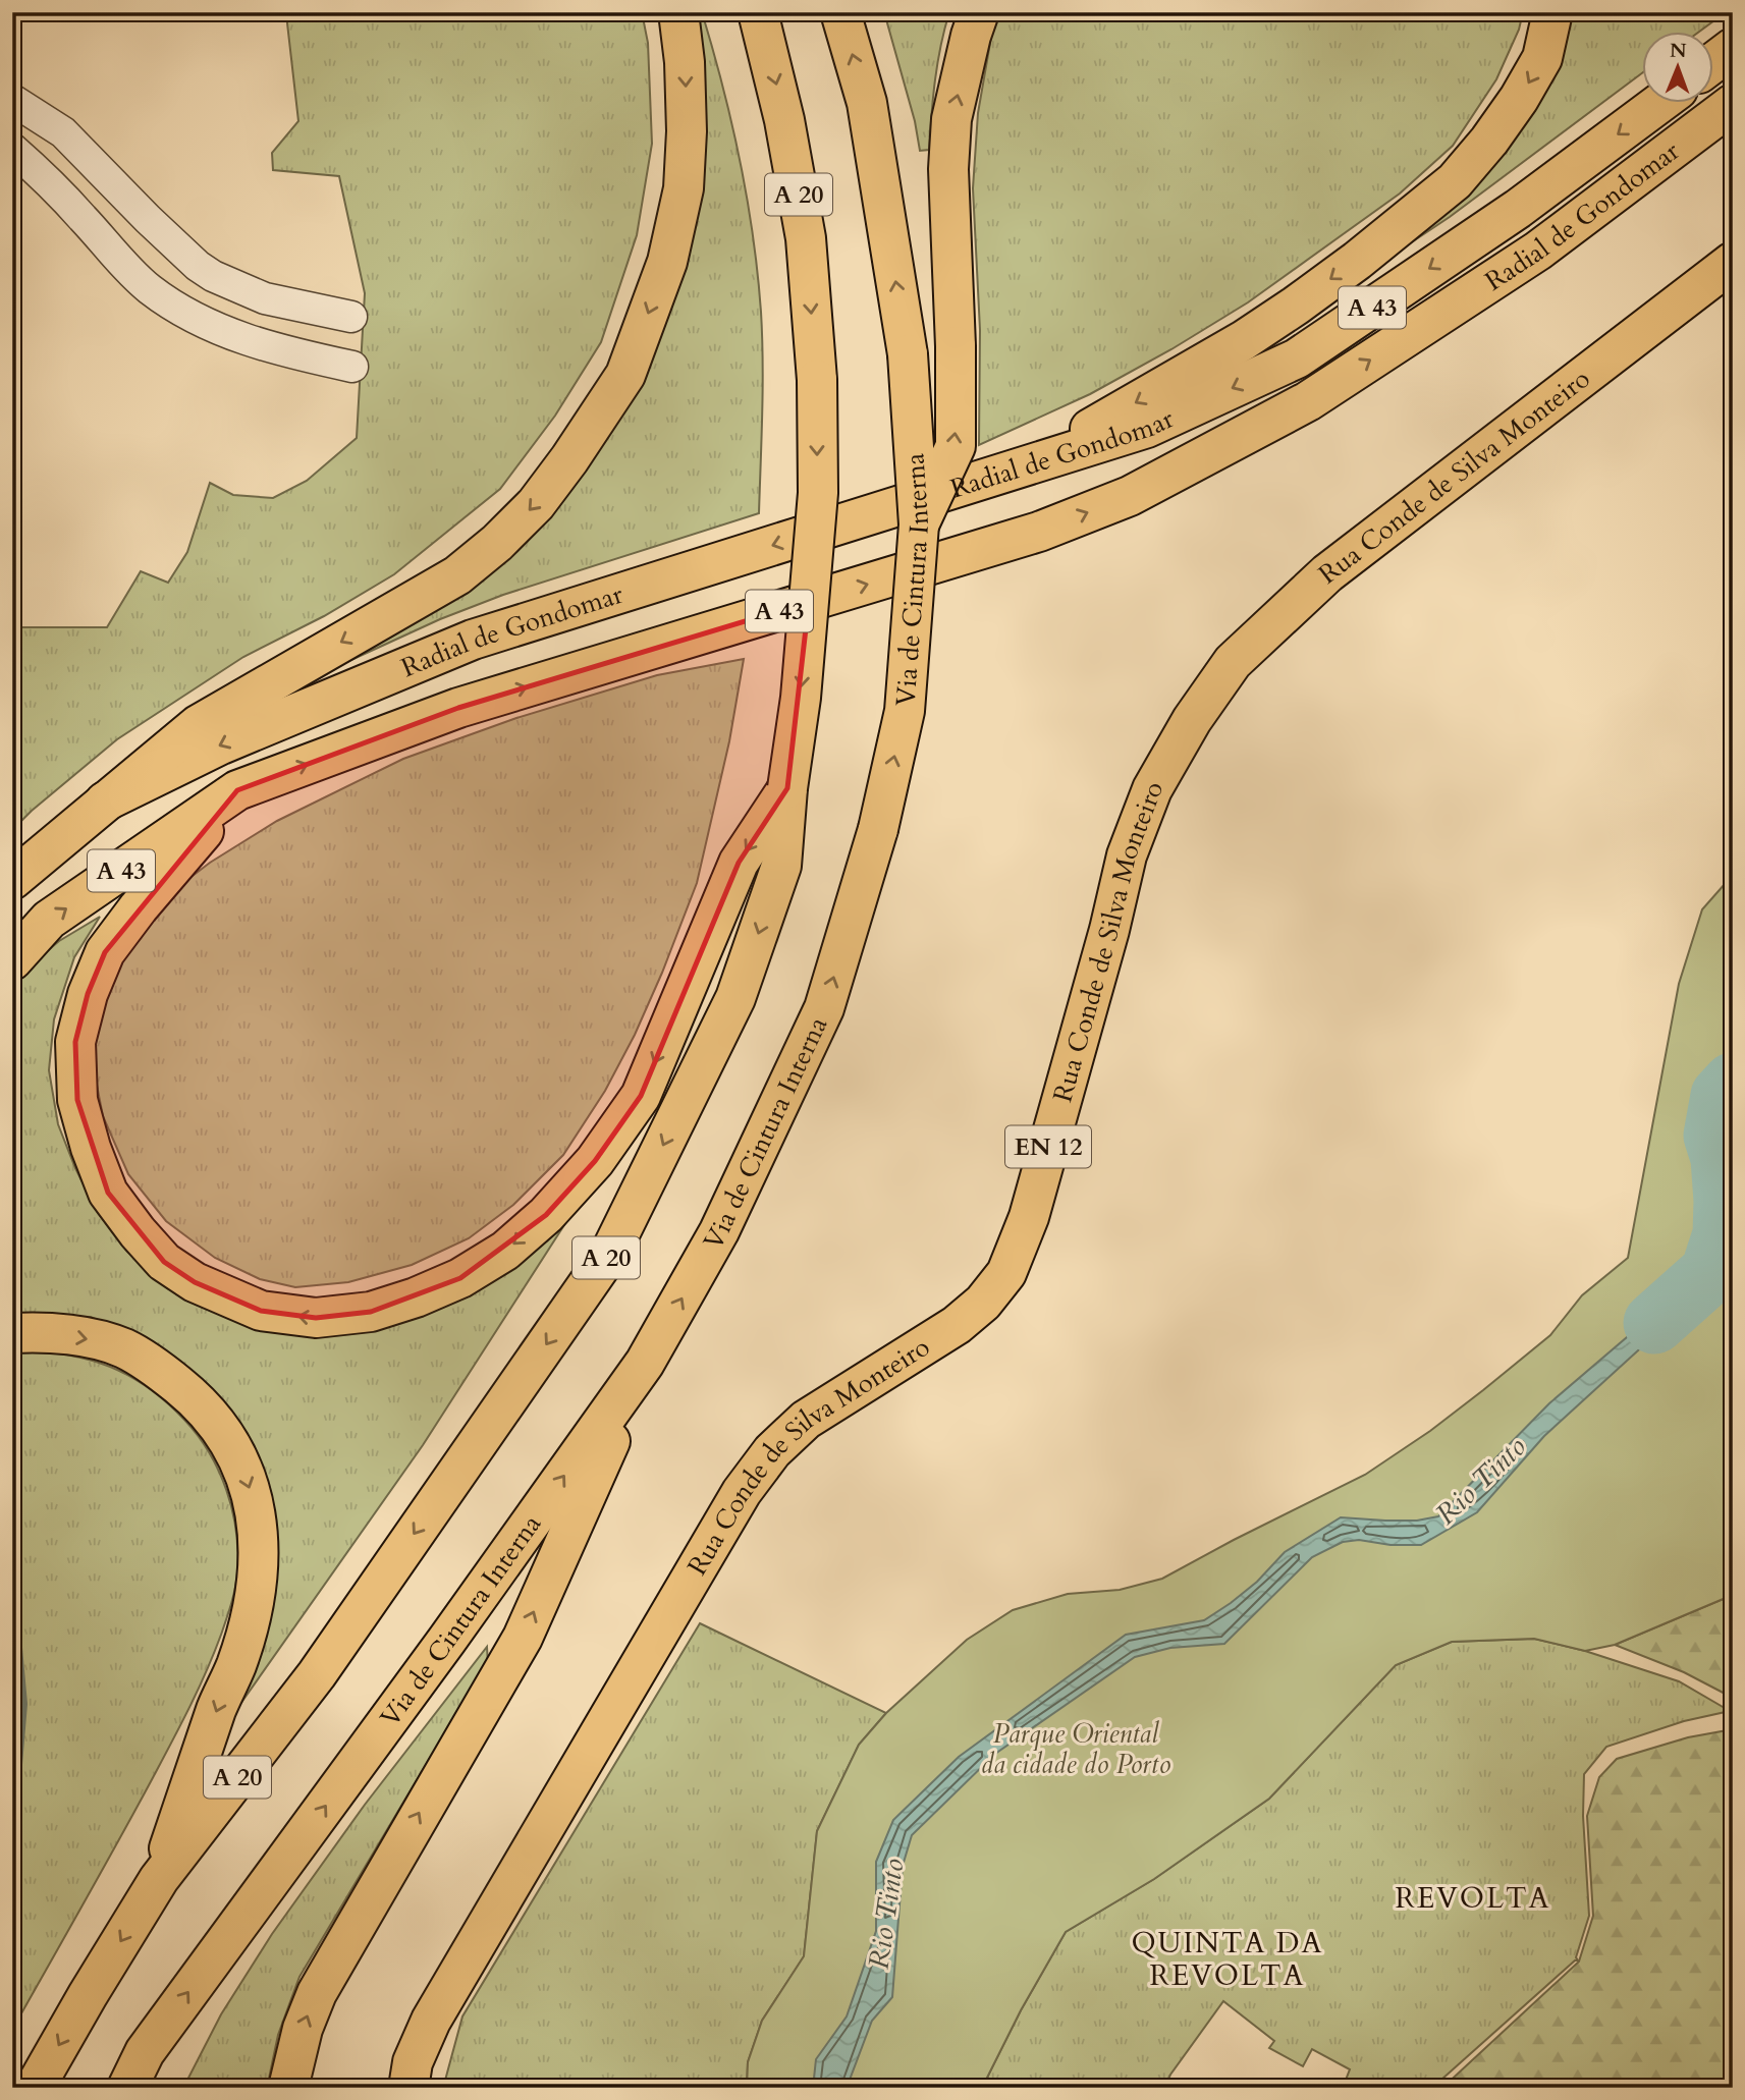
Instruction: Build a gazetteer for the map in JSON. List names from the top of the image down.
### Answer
{
  "streets": {
    "main road": [
      "A 20",
      "Radial de Gondomar",
      "A 43",
      "Rua Conde de Silva Monteiro",
      "Via de Cintura Interna",
      "EN 12"
    ]
  },
  "crossings": [
    ["Radial de Gondomar", "A 43"]
  ],
  "districts": ["REVOLTA", "QUINTA DA REVOLTA"],
  "water": ["Rio Tinto"],
  "parks": ["Parque Oriental da cidade do Porto"],
  "north": "top"
}
